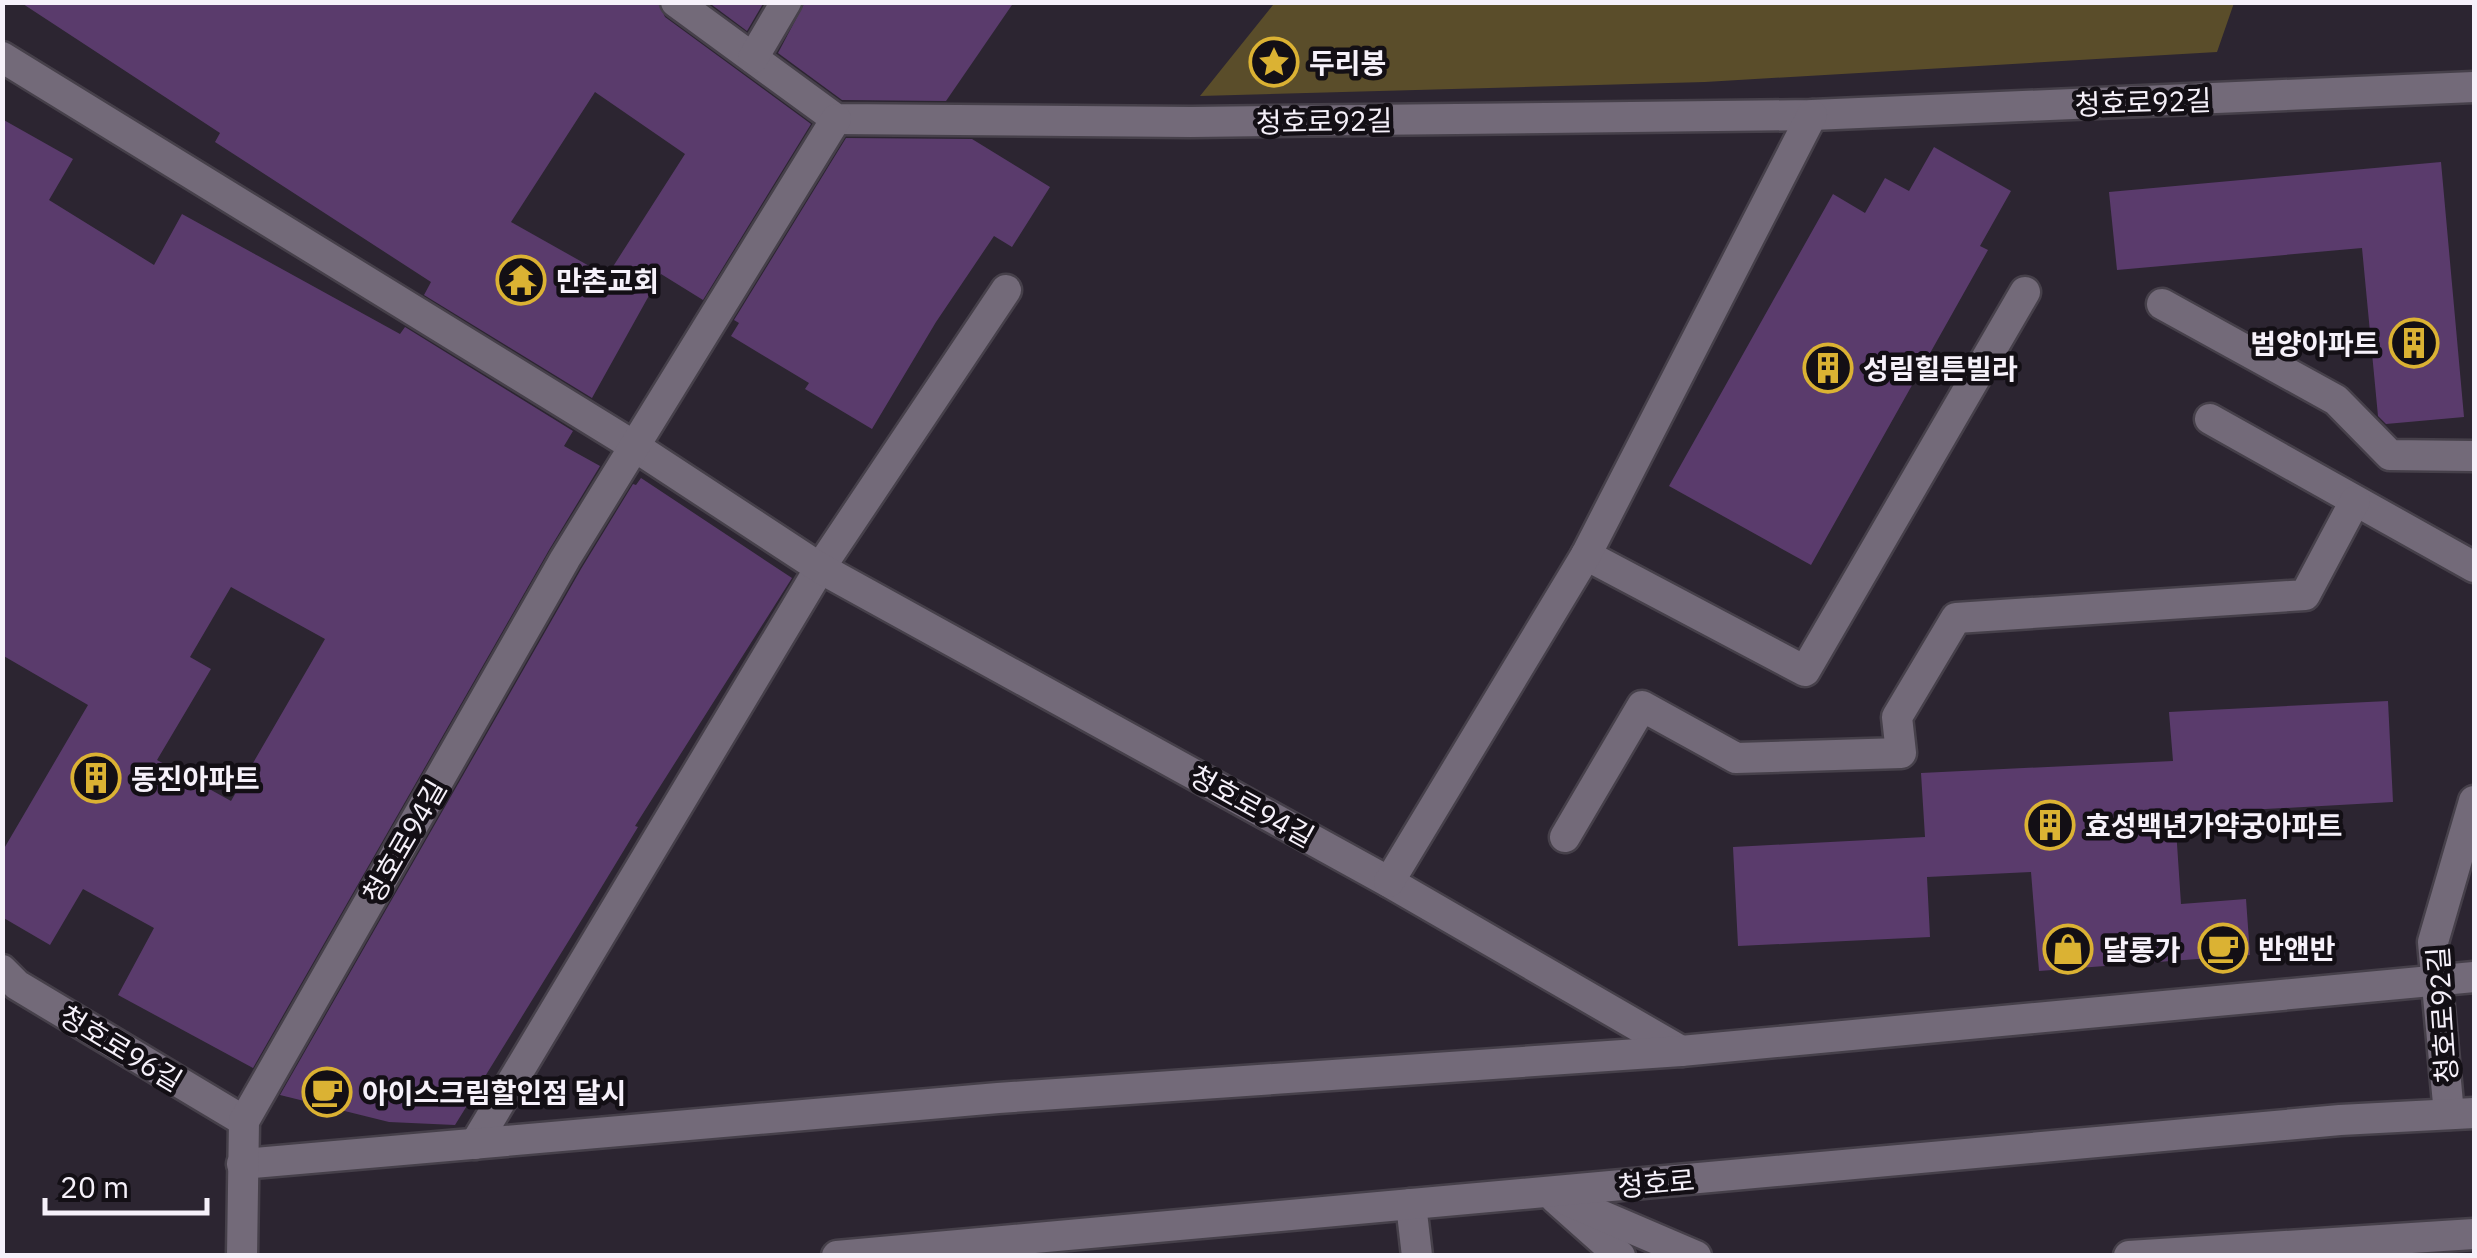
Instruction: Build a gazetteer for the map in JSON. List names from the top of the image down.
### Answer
{
  "streets": {
    "street": [
      "청호로92길",
      "청호로94길",
      "청호로96길",
      "청호로"
    ]
  },
  "crossings": [
    ["청호로92길", "청호로"],
    ["청호로94길", "청호로96길"]
  ],
  "places": {
    "place": ["두리봉"],
    "temple": ["만촌교회"],
    "building": [
      "범양아파트",
      "성림힐튼빌라",
      "동진아파트",
      "효성백년가약궁아파트"
    ],
    "cafe": ["반앤반", "아이스크림할인점 달시"],
    "shop": ["달롱가"]
  },
  "scale_bar": "20 m"
}
